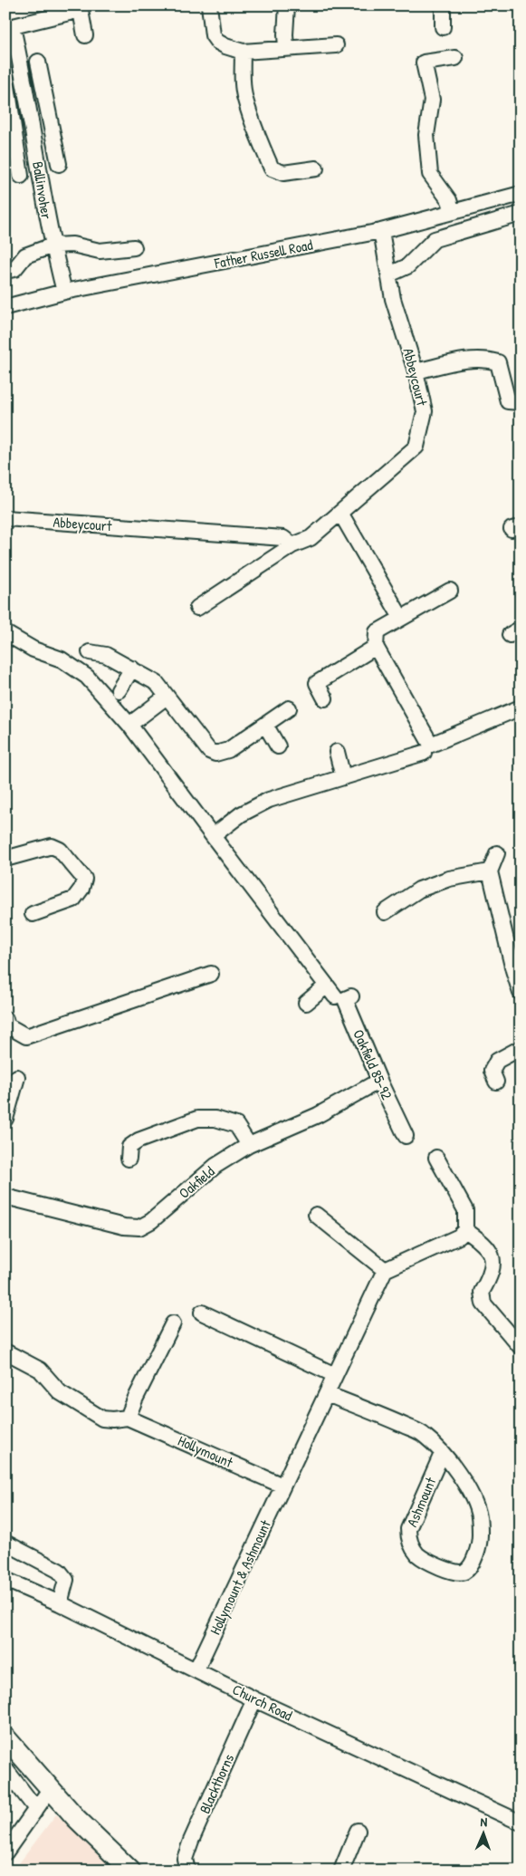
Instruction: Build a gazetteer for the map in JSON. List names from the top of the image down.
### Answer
{
  "streets": {
    "street": [
      "Ballinvoher",
      "Father Russell Road",
      "Abbeycourt",
      "Oakfield 85-92",
      "Oakfield",
      "Hollymount",
      "Ashmount",
      "Hollymount & Ashmount",
      "Church Road",
      "Blackthorns"
    ]
  },
  "crossings": [
    ["Ballinvoher", "Father Russell Road"],
    ["Father Russell Road", "Abbeycourt"],
    ["Oakfield 85-92", "Oakfield"],
    ["Hollymount", "Hollymount & Ashmount"],
    ["Hollymount & Ashmount", "Church Road"],
    ["Church Road", "Blackthorns"]
  ],
  "north": "top"
}
